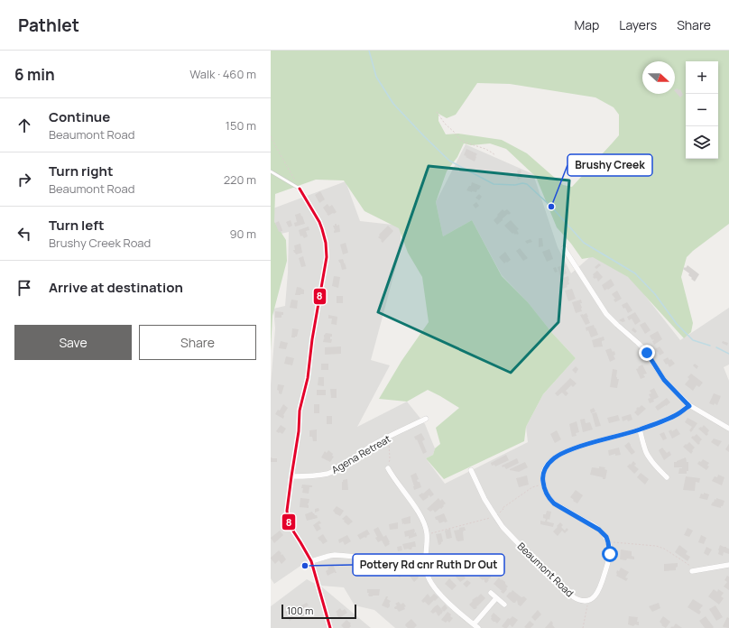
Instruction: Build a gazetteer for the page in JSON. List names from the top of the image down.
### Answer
{
  "streets": {
    "street": ["Agena Retreat", "Beaumont Road"]
  },
  "places": ["Brushy Creek", "Pottery Rd cnr Ruth Dr Out"],
  "lines": ["transit line 8"],
  "scale_bar": "100 m",
  "north": "right",
  "page": {
    "header": "Pathlet",
    "nav": ["Map", "Layers", "Share"],
    "heading": ["6 min", "Walk · 460 m"],
    "map_buttons": ["+", "−"],
    "list": [
      ["Continue", "Beaumont Road", "150 m"],
      ["Turn right", "Beaumont Road", "220 m"],
      ["Turn left", "Brushy Creek Road", "90 m"],
      "Arrive at destination"
    ],
    "buttons": ["Save", "Share"],
    "scale": "100 m"
  }
}
